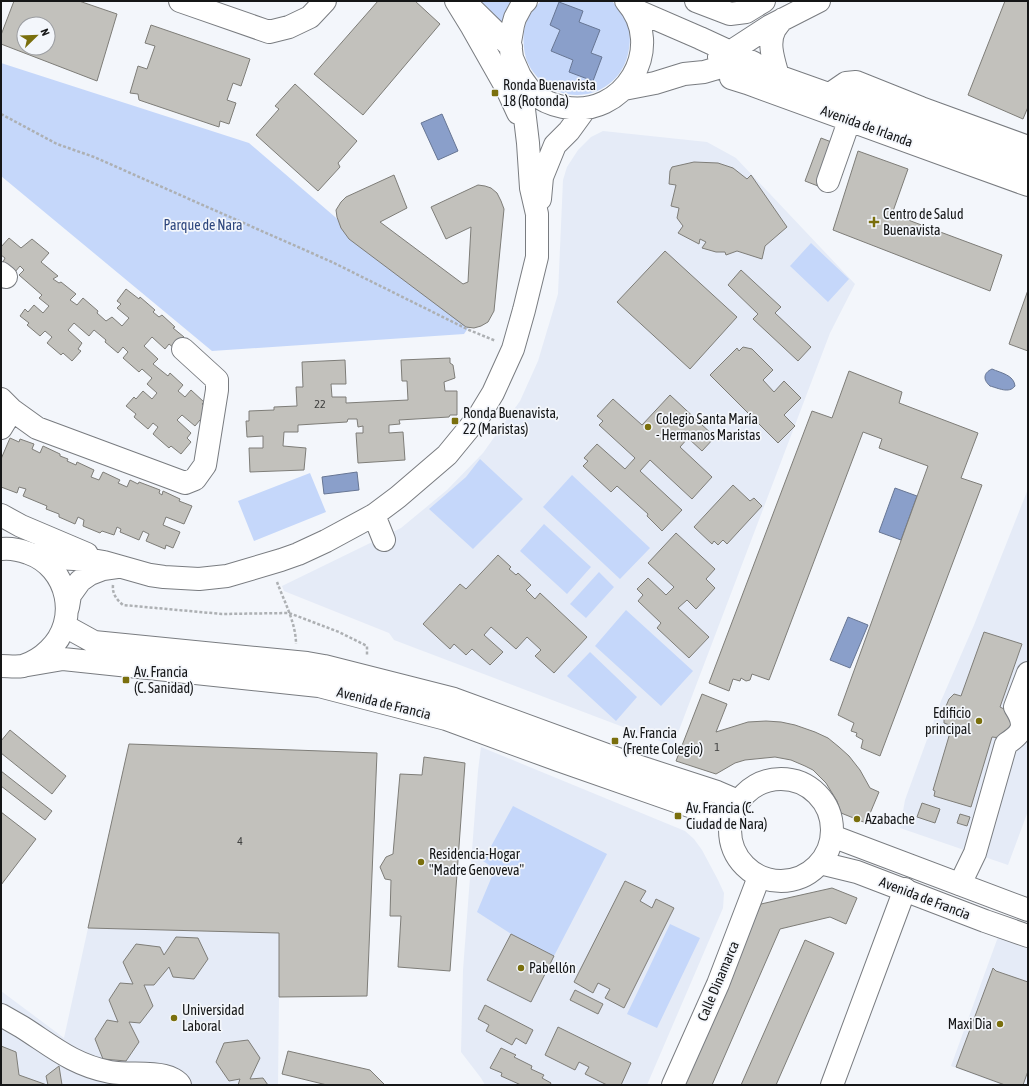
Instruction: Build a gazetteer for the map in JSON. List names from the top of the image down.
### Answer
{
  "streets": {
    "street": ["Avenida de Irlanda", "Avenida de Francia", "Calle Dinamarca"]
  },
  "crossings": [
    ["Avenida de Francia", "Calle Dinamarca"]
  ],
  "parks": ["Parque de Nara"],
  "places": {
    "transit": [
      "Ronda Buenavista 18 (Rotonda)",
      "Ronda Buenavista, 22 (Maristas)",
      "Av. Francia (C. Sanidad)",
      "Av. Francia (Frente Colegio)",
      "Av. Francia (C. Ciudad de Nara)"
    ],
    "health": ["Centro de Salud Buenavista"],
    "other": [
      "Colegio Santa María - Hermanos Maristas",
      "Edificio principal",
      "Azabache",
      "Residencia-Hogar \"Madre Genoveva\"",
      "Pabellón",
      "Universidad Laboral",
      "Maxi Dia"
    ]
  },
  "house_numbers": ["22", "1", "4"],
  "north": "top right"
}
